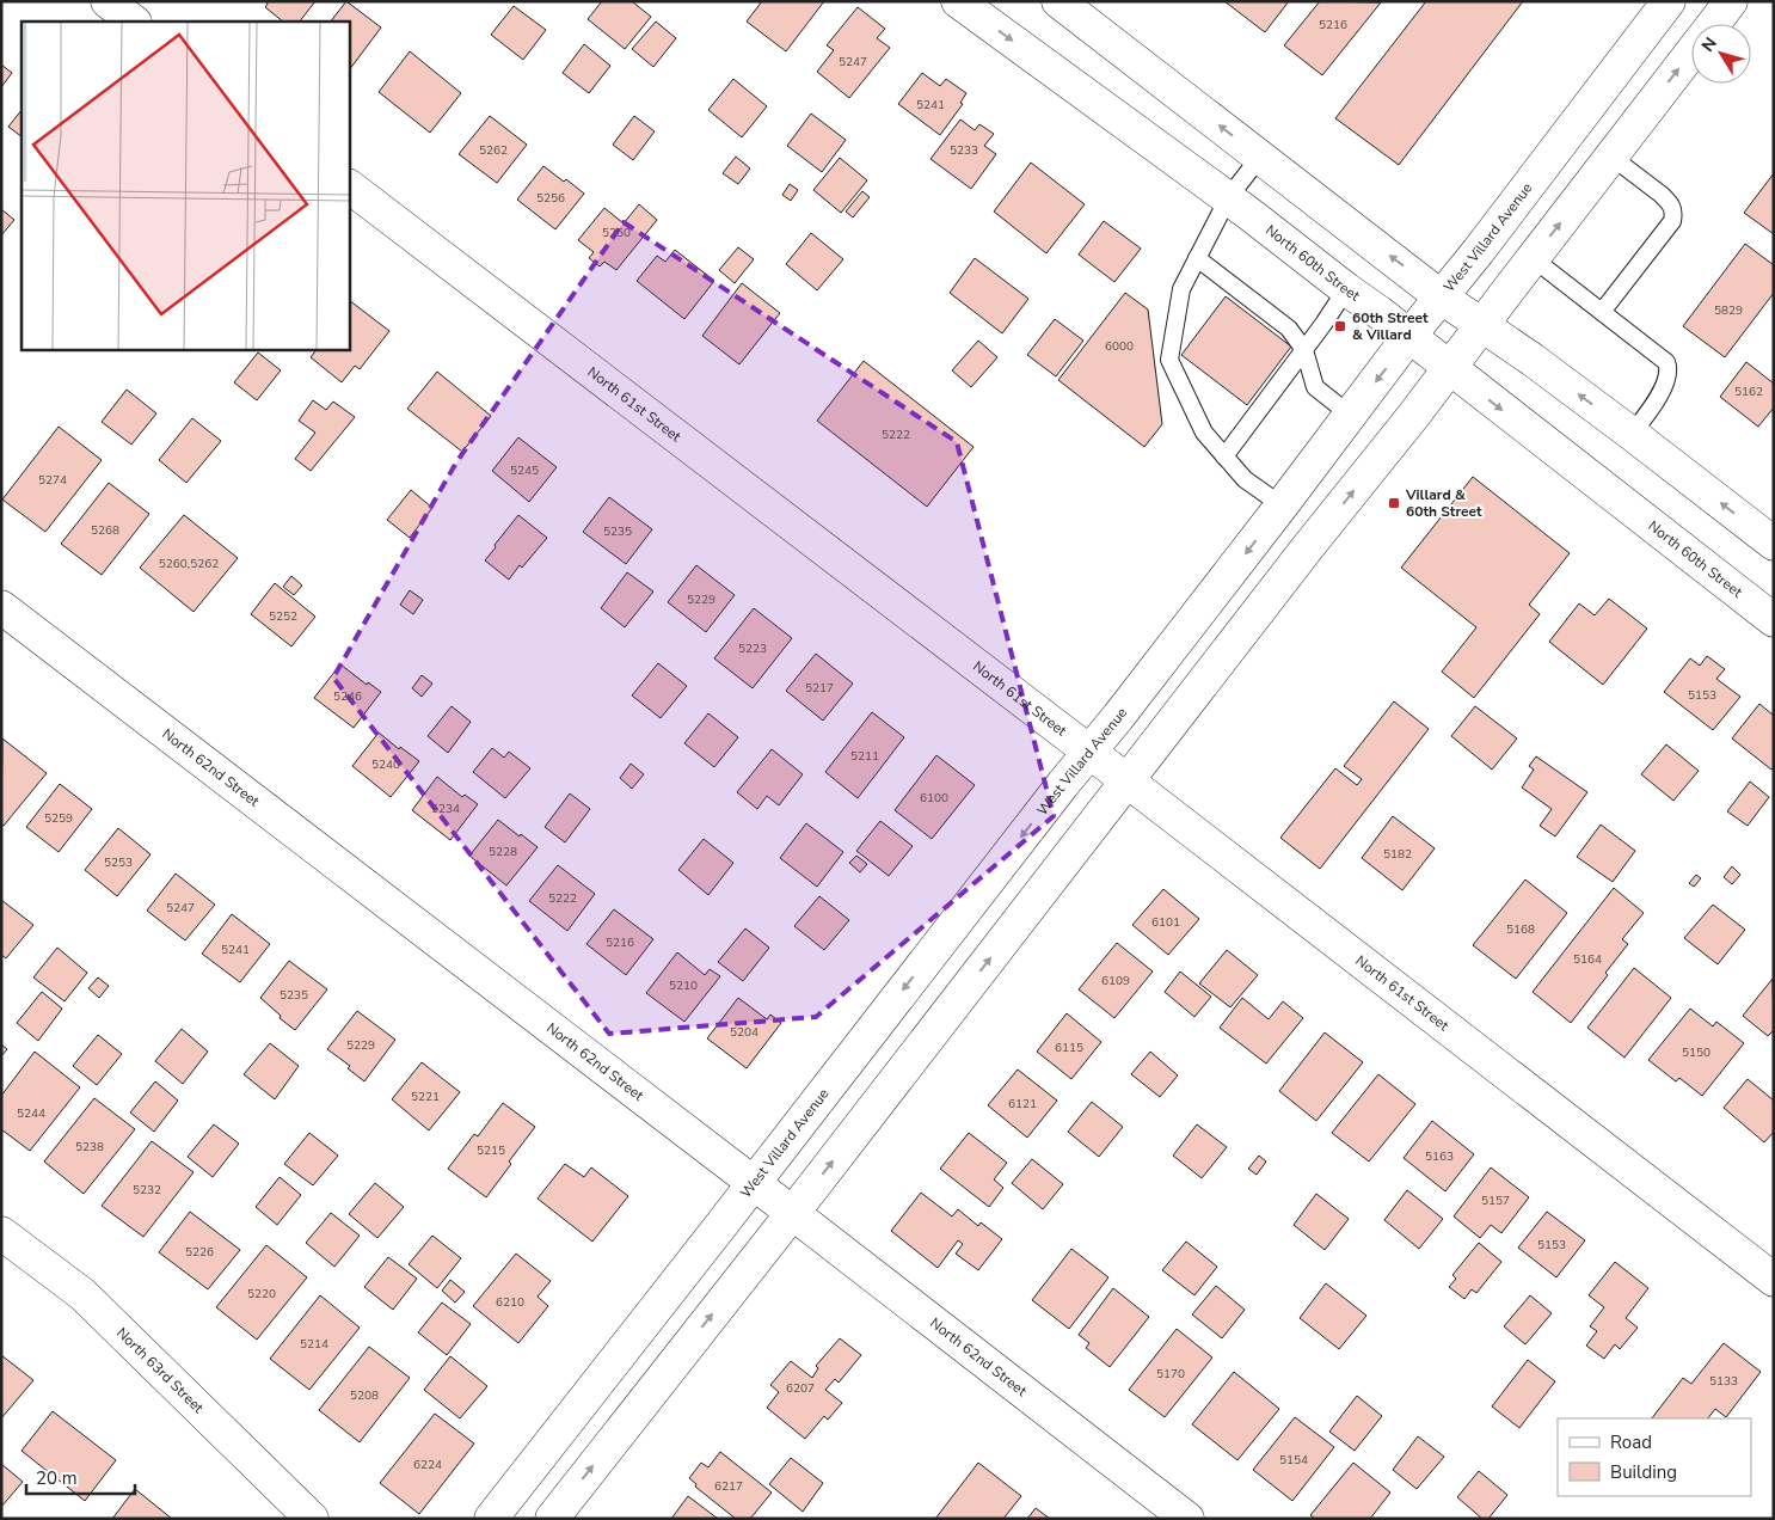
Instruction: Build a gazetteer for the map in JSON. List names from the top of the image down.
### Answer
{
  "streets": {
    "street": [
      "West Villard Avenue",
      "North 60th Street",
      "North 61st Street",
      "North 62nd Street",
      "North 63rd Street"
    ]
  },
  "crossings": [
    ["West Villard Avenue", "North 60th Street"],
    ["West Villard Avenue", "North 61st Street"],
    ["West Villard Avenue", "North 62nd Street"]
  ],
  "places": {
    "transit": ["60th Street & Villard", "Villard & 60th Street"]
  },
  "house_numbers": [
    "5216",
    "5247",
    "5241",
    "5262",
    "5233",
    "5256",
    "5250",
    "5829",
    "6000",
    "5162",
    "5222",
    "5245",
    "5274",
    "5268",
    "5235",
    "5260,5262",
    "5229",
    "5252",
    "5223",
    "5217",
    "5153",
    "5246",
    "5211",
    "5240",
    "6100",
    "5234",
    "5259",
    "5228",
    "5182",
    "5253",
    "5222",
    "5247",
    "6101",
    "5168",
    "5216",
    "5241",
    "5164",
    "6109",
    "5210",
    "5235",
    "5204",
    "5229",
    "6115",
    "5150",
    "5221",
    "6121",
    "5244",
    "5238",
    "5215",
    "5163",
    "5232",
    "5157",
    "5153",
    "5226",
    "5220",
    "6210",
    "5214",
    "5170",
    "5133",
    "6207",
    "5208",
    "5154",
    "6224",
    "6217"
  ],
  "legend": ["Road", "Building"],
  "scale_bar": "20 m",
  "north": "top left"
}
